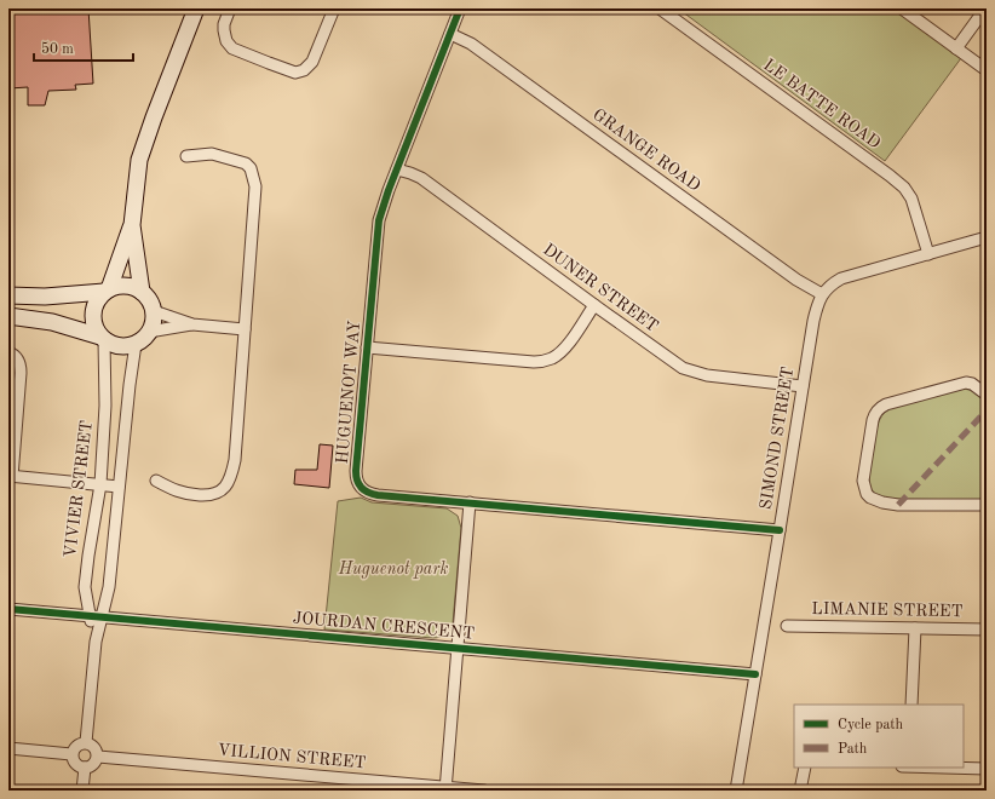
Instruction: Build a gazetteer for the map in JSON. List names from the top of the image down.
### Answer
{
  "streets": {
    "street": [
      "LE BATTE ROAD",
      "GRANGE ROAD",
      "DUNER STREET",
      "HUGUENOT WAY",
      "SIMOND STREET",
      "VIVIER STREET",
      "LIMANIE STREET",
      "JOURDAN CRESCENT",
      "VILLION STREET"
    ]
  },
  "crossings": [
    ["GRANGE ROAD", "HUGUENOT WAY"],
    ["GRANGE ROAD", "SIMOND STREET"],
    ["DUNER STREET", "HUGUENOT WAY"],
    ["DUNER STREET", "SIMOND STREET"],
    ["HUGUENOT WAY", "SIMOND STREET"],
    ["SIMOND STREET", "JOURDAN CRESCENT"],
    ["VIVIER STREET", "JOURDAN CRESCENT"],
    ["VIVIER STREET", "VILLION STREET"]
  ],
  "parks": ["Huguenot park"],
  "legend": ["Cycle path", "Path"],
  "scale_bar": "50 m"
}
